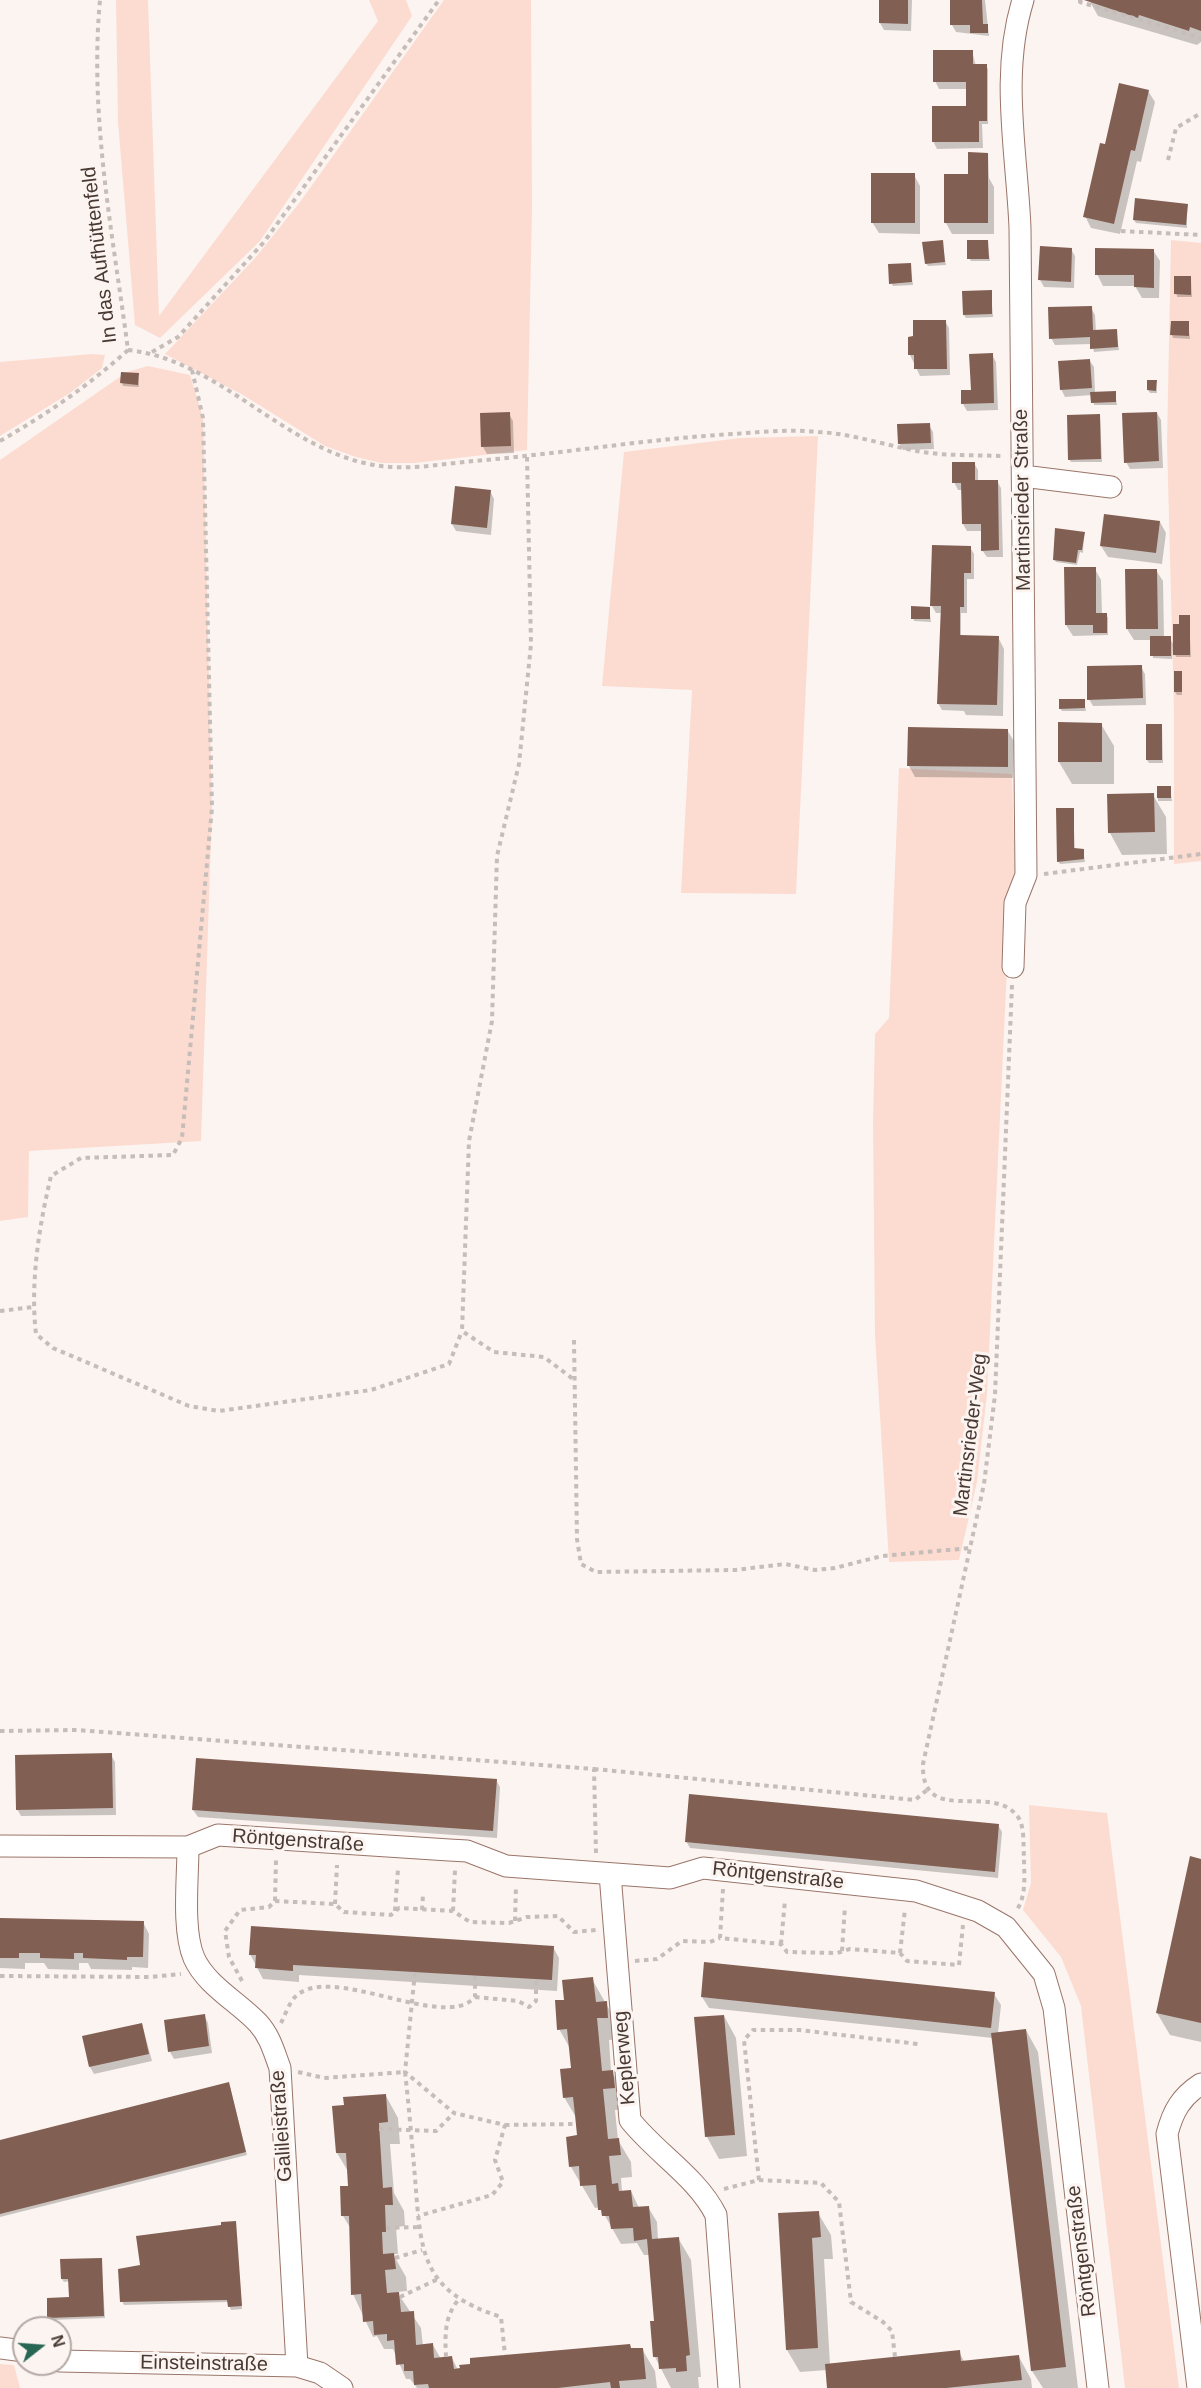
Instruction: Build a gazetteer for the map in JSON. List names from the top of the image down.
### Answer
{
  "streets": {
    "street": [
      "Martinsrieder Straße",
      "Röntgenstraße",
      "Keplerweg",
      "Galileistraße",
      "Einsteinstraße"
    ],
    "path": ["In das Aufhüttenfeld", "Martinsrieder-Weg"]
  },
  "crossings": [
    ["Martinsrieder Straße", "Martinsrieder-Weg"],
    ["Röntgenstraße", "Keplerweg"],
    ["Röntgenstraße", "Galileistraße"],
    ["Galileistraße", "Einsteinstraße"]
  ],
  "north": "right"
}
